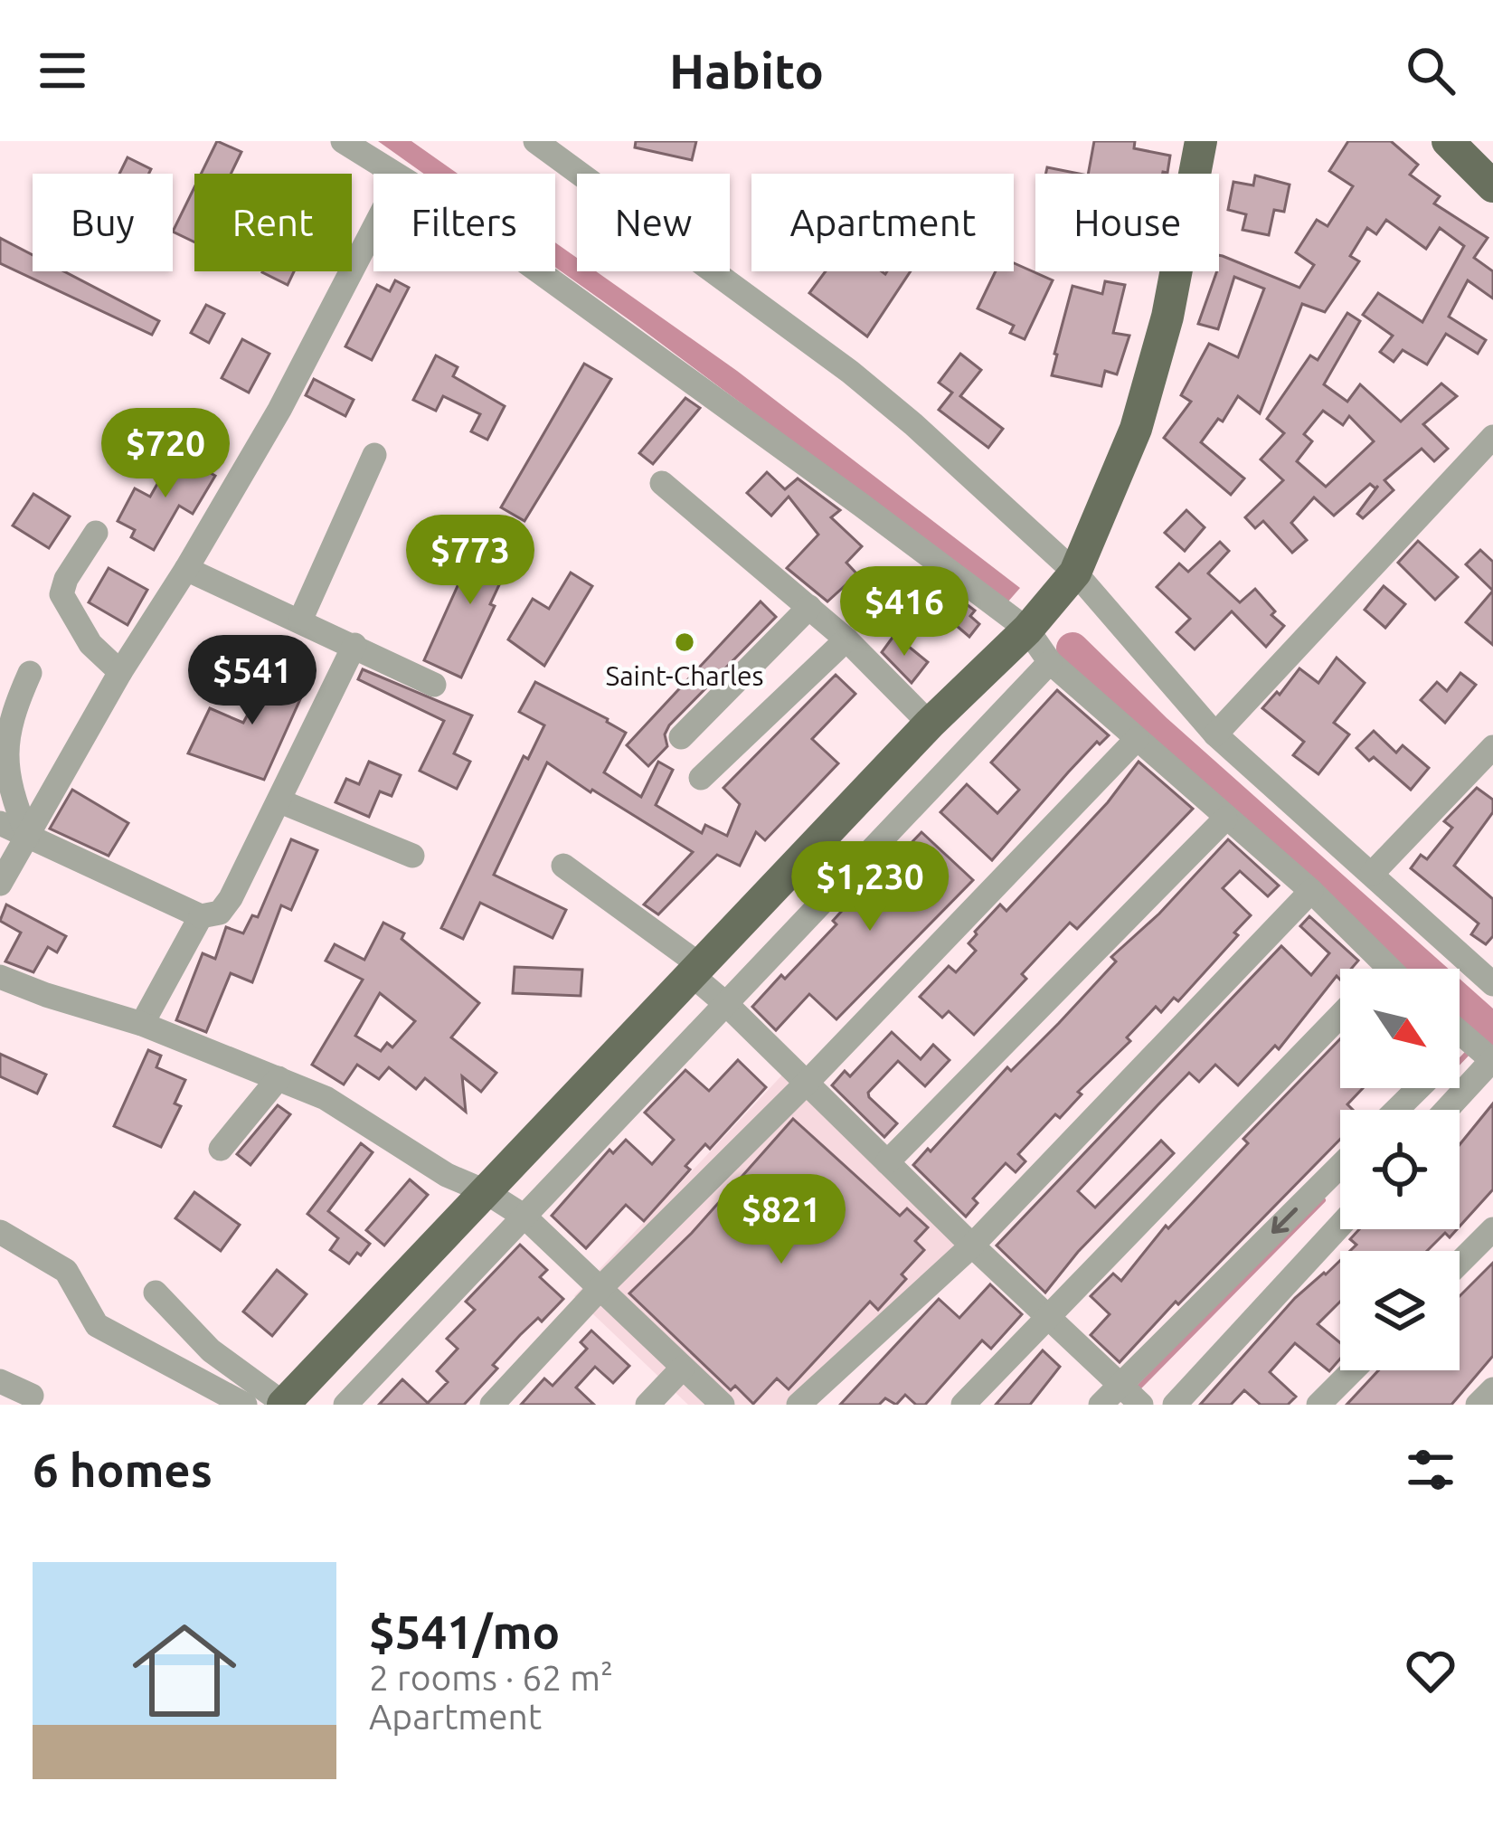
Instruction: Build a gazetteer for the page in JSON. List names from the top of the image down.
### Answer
{
  "places": ["Saint-Charles"],
  "north": "bottom right",
  "page": {
    "header": "Habito",
    "chip": [
      "Buy",
      "Rent",
      "Filters",
      "New",
      "Apartment",
      "House"
    ],
    "price": [
      "$720",
      "$773",
      "$416",
      "$541",
      "$1,230",
      "$821"
    ],
    "heading": "6 homes",
    "list": [
      {
        "name": "$541/mo",
        "note": "2 rooms · 62 m² · Apartment"
      }
    ]
  }
}
